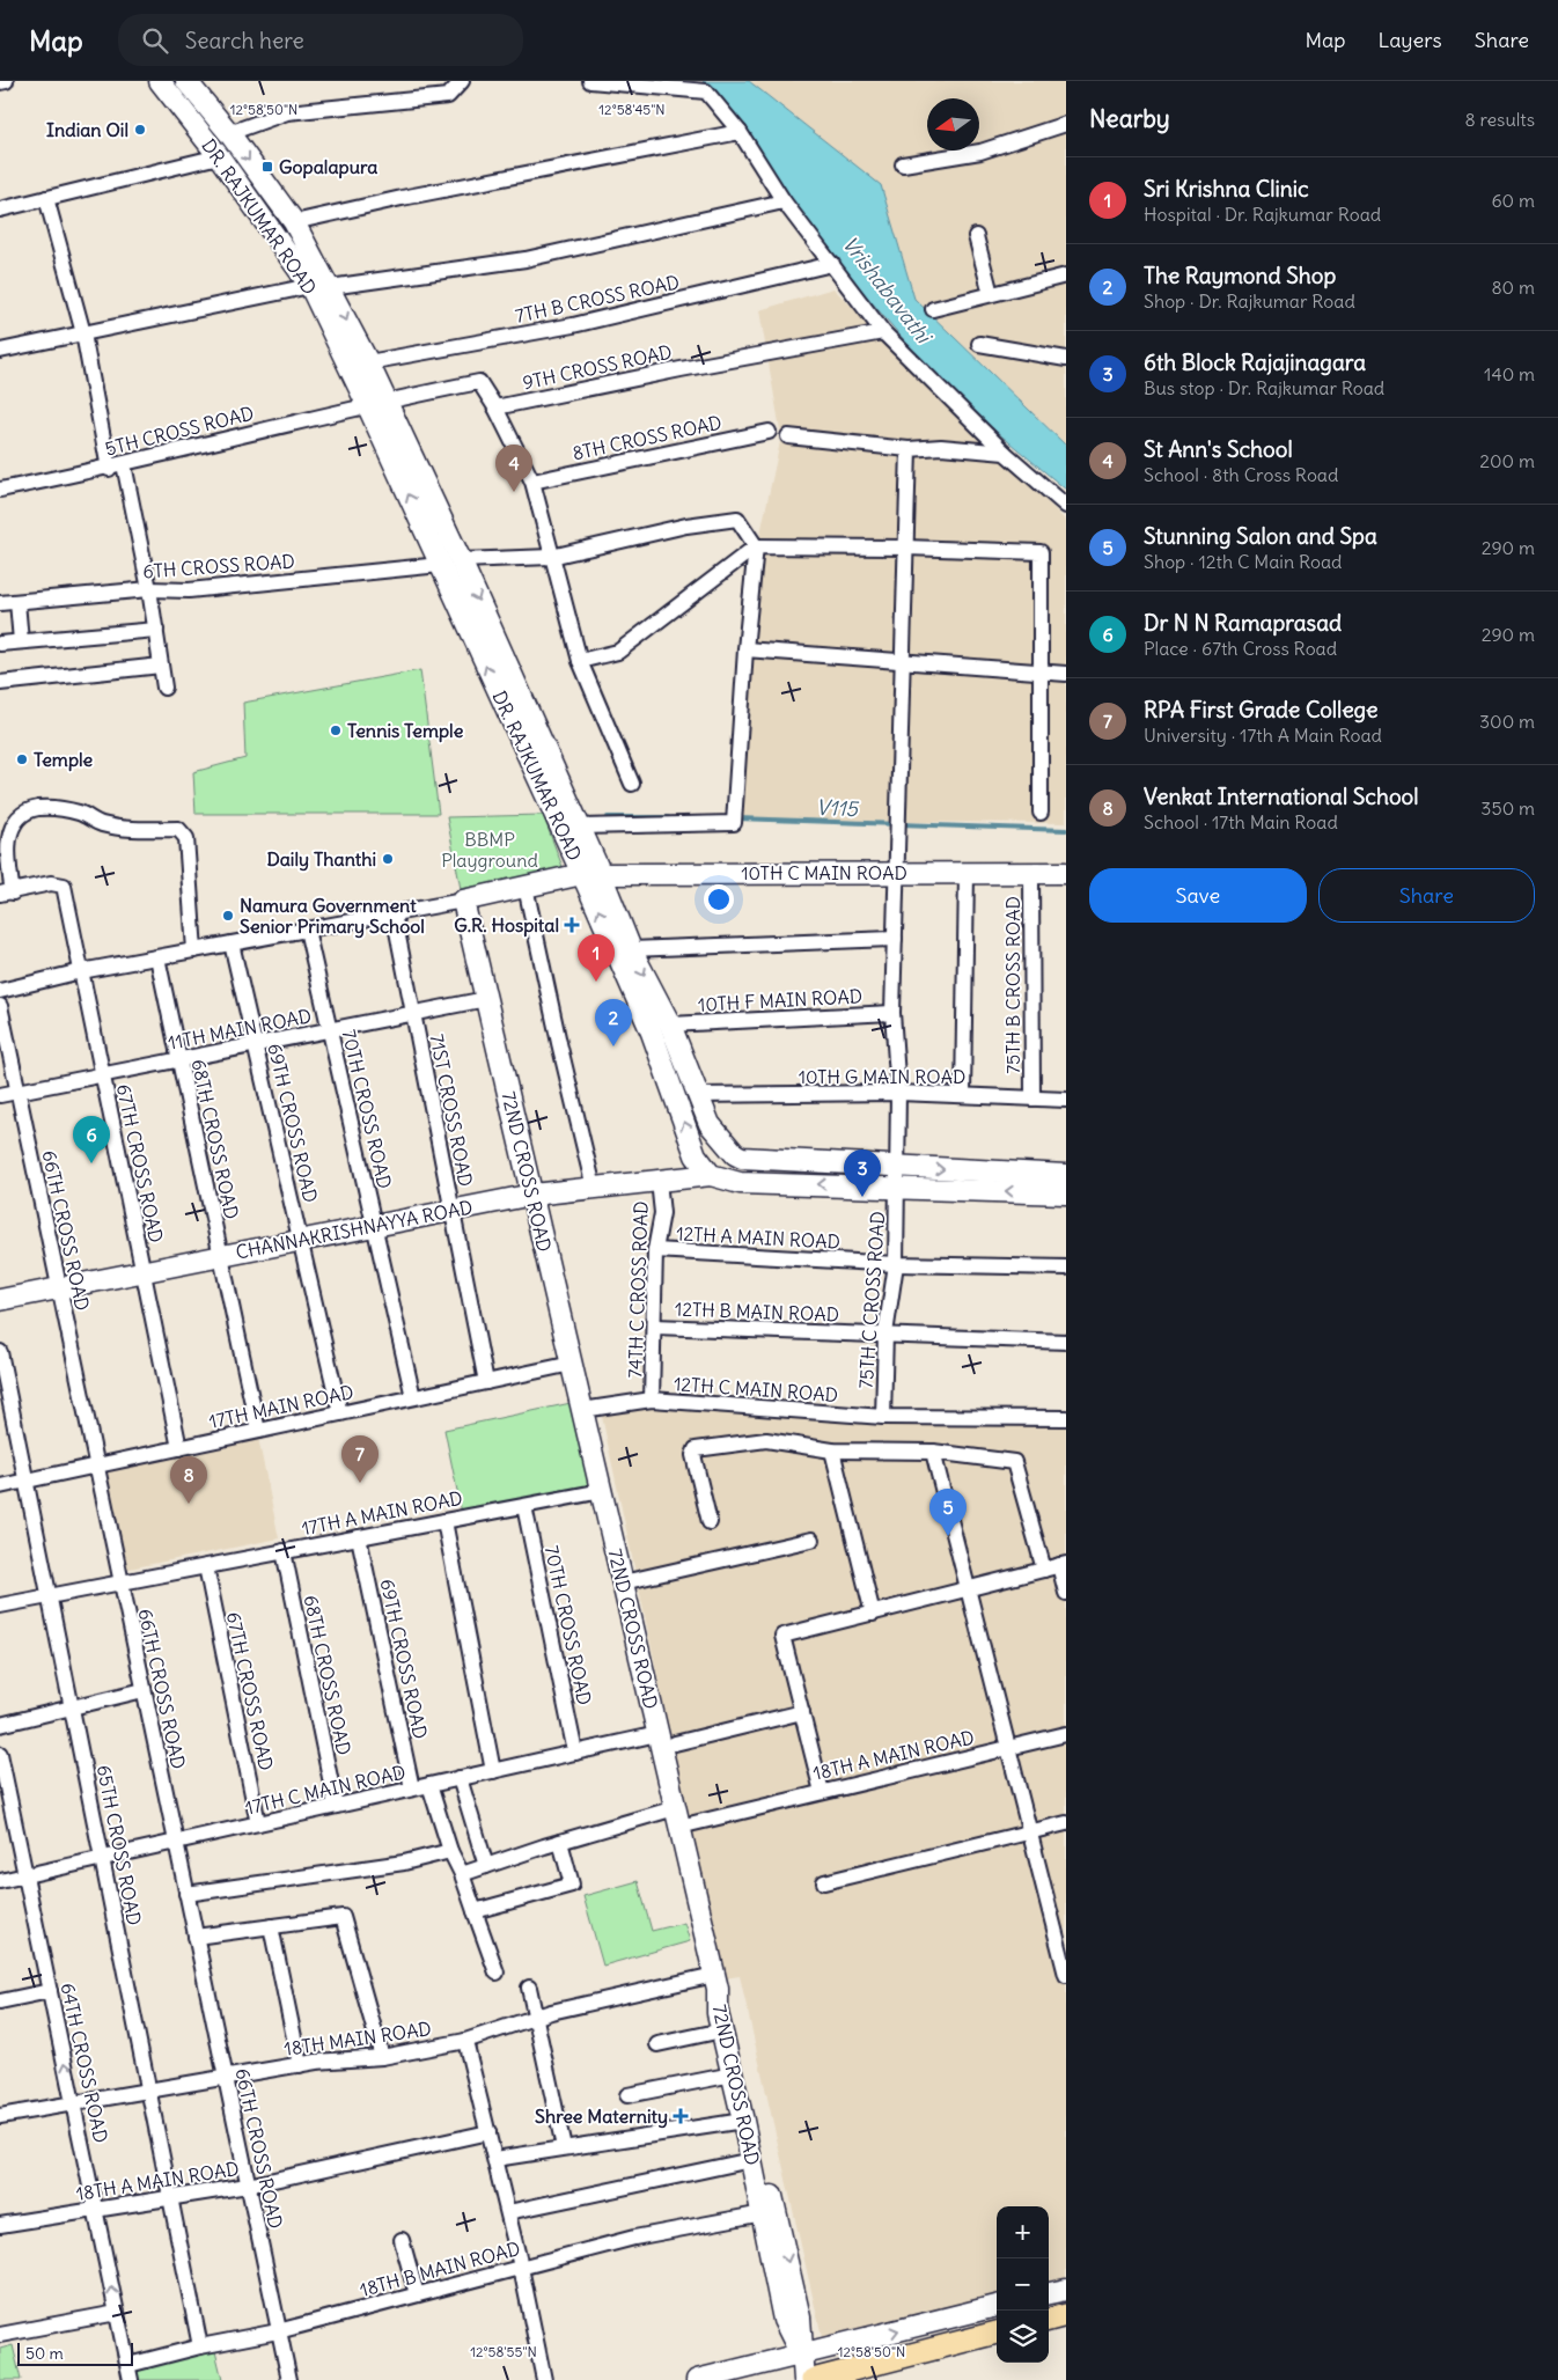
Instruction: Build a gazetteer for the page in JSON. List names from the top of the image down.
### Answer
{
  "streets": {
    "street": [
      "DR. RAJKUMAR ROAD",
      "7TH B CROSS ROAD",
      "9TH CROSS ROAD",
      "5TH CROSS ROAD",
      "8TH CROSS ROAD",
      "6TH CROSS ROAD",
      "10TH C MAIN ROAD",
      "75TH B CROSS ROAD",
      "10TH F MAIN ROAD",
      "11TH MAIN ROAD",
      "10TH G MAIN ROAD",
      "70TH CROSS ROAD",
      "71ST CROSS ROAD",
      "69TH CROSS ROAD",
      "68TH CROSS ROAD",
      "67TH CROSS ROAD",
      "72ND CROSS ROAD",
      "CHANNAKRISHNAYYA ROAD",
      "66TH CROSS ROAD",
      "12TH A MAIN ROAD",
      "74TH C CROSS ROAD",
      "75TH C CROSS ROAD",
      "12TH B MAIN ROAD",
      "12TH C MAIN ROAD",
      "17TH MAIN ROAD",
      "17TH A MAIN ROAD",
      "18TH A MAIN ROAD",
      "17TH C MAIN ROAD",
      "65TH CROSS ROAD",
      "18TH MAIN ROAD",
      "64TH CROSS ROAD",
      "18TH B MAIN ROAD"
    ]
  },
  "crossings": [
    ["DR. RAJKUMAR ROAD", "7TH B CROSS ROAD"],
    ["DR. RAJKUMAR ROAD", "5TH CROSS ROAD"],
    ["DR. RAJKUMAR ROAD", "6TH CROSS ROAD"],
    ["DR. RAJKUMAR ROAD", "10TH C MAIN ROAD"],
    ["DR. RAJKUMAR ROAD", "10TH F MAIN ROAD"],
    ["DR. RAJKUMAR ROAD", "10TH G MAIN ROAD"],
    ["DR. RAJKUMAR ROAD", "CHANNAKRISHNAYYA ROAD"],
    ["10TH C MAIN ROAD", "75TH B CROSS ROAD"],
    ["10TH C MAIN ROAD", "72ND CROSS ROAD"],
    ["10TH C MAIN ROAD", "75TH C CROSS ROAD"],
    ["75TH B CROSS ROAD", "10TH G MAIN ROAD"],
    ["10TH F MAIN ROAD", "75TH C CROSS ROAD"],
    ["11TH MAIN ROAD", "70TH CROSS ROAD"],
    ["11TH MAIN ROAD", "71ST CROSS ROAD"],
    ["11TH MAIN ROAD", "69TH CROSS ROAD"],
    ["11TH MAIN ROAD", "68TH CROSS ROAD"],
    ["11TH MAIN ROAD", "67TH CROSS ROAD"],
    ["11TH MAIN ROAD", "72ND CROSS ROAD"],
    ["11TH MAIN ROAD", "66TH CROSS ROAD"],
    ["10TH G MAIN ROAD", "75TH C CROSS ROAD"],
    ["70TH CROSS ROAD", "CHANNAKRISHNAYYA ROAD"],
    ["70TH CROSS ROAD", "17TH MAIN ROAD"],
    ["70TH CROSS ROAD", "17TH A MAIN ROAD"],
    ["70TH CROSS ROAD", "17TH C MAIN ROAD"],
    ["71ST CROSS ROAD", "CHANNAKRISHNAYYA ROAD"],
    ["71ST CROSS ROAD", "17TH MAIN ROAD"],
    ["69TH CROSS ROAD", "CHANNAKRISHNAYYA ROAD"],
    ["69TH CROSS ROAD", "17TH MAIN ROAD"],
    ["69TH CROSS ROAD", "17TH A MAIN ROAD"],
    ["69TH CROSS ROAD", "17TH C MAIN ROAD"],
    ["68TH CROSS ROAD", "CHANNAKRISHNAYYA ROAD"],
    ["68TH CROSS ROAD", "17TH MAIN ROAD"],
    ["68TH CROSS ROAD", "17TH A MAIN ROAD"],
    ["68TH CROSS ROAD", "17TH C MAIN ROAD"],
    ["67TH CROSS ROAD", "CHANNAKRISHNAYYA ROAD"],
    ["67TH CROSS ROAD", "17TH MAIN ROAD"],
    ["67TH CROSS ROAD", "17TH A MAIN ROAD"],
    ["67TH CROSS ROAD", "17TH C MAIN ROAD"],
    ["72ND CROSS ROAD", "CHANNAKRISHNAYYA ROAD"],
    ["72ND CROSS ROAD", "12TH C MAIN ROAD"],
    ["72ND CROSS ROAD", "17TH MAIN ROAD"],
    ["72ND CROSS ROAD", "17TH A MAIN ROAD"],
    ["72ND CROSS ROAD", "18TH A MAIN ROAD"],
    ["72ND CROSS ROAD", "17TH C MAIN ROAD"],
    ["72ND CROSS ROAD", "18TH MAIN ROAD"],
    ["72ND CROSS ROAD", "18TH B MAIN ROAD"],
    ["CHANNAKRISHNAYYA ROAD", "66TH CROSS ROAD"],
    ["CHANNAKRISHNAYYA ROAD", "74TH C CROSS ROAD"],
    ["66TH CROSS ROAD", "17TH MAIN ROAD"],
    ["66TH CROSS ROAD", "17TH A MAIN ROAD"],
    ["66TH CROSS ROAD", "18TH A MAIN ROAD"],
    ["66TH CROSS ROAD", "17TH C MAIN ROAD"],
    ["66TH CROSS ROAD", "18TH MAIN ROAD"],
    ["66TH CROSS ROAD", "18TH B MAIN ROAD"],
    ["12TH A MAIN ROAD", "74TH C CROSS ROAD"],
    ["12TH A MAIN ROAD", "75TH C CROSS ROAD"],
    ["74TH C CROSS ROAD", "12TH B MAIN ROAD"],
    ["74TH C CROSS ROAD", "12TH C MAIN ROAD"],
    ["75TH C CROSS ROAD", "12TH B MAIN ROAD"],
    ["75TH C CROSS ROAD", "12TH C MAIN ROAD"],
    ["17TH MAIN ROAD", "65TH CROSS ROAD"],
    ["17TH A MAIN ROAD", "65TH CROSS ROAD"],
    ["18TH A MAIN ROAD", "65TH CROSS ROAD"],
    ["18TH A MAIN ROAD", "64TH CROSS ROAD"],
    ["17TH C MAIN ROAD", "65TH CROSS ROAD"],
    ["17TH C MAIN ROAD", "64TH CROSS ROAD"],
    ["65TH CROSS ROAD", "18TH MAIN ROAD"],
    ["65TH CROSS ROAD", "18TH B MAIN ROAD"],
    ["18TH MAIN ROAD", "64TH CROSS ROAD"],
    ["64TH CROSS ROAD", "18TH B MAIN ROAD"]
  ],
  "water": ["Vrishabavathi", "V115"],
  "parks": ["BBMP Playground"],
  "places": {
    "other": [
      "Indian Oil",
      "Tennis Temple",
      "Temple",
      "Daily Thanthi",
      "Namura Government Senior Primary School"
    ],
    "transit": ["Gopalapura"],
    "health": ["G.R. Hospital", "Shree Maternity"]
  },
  "scale_bar": "50 m",
  "north": "left",
  "page": {
    "header": "Map",
    "search": "Search here",
    "nav": ["Map", "Layers", "Share"],
    "heading": ["Nearby", "8 results"],
    "list": [
      {
        "mark": "1",
        "name": "Sri Krishna Clinic",
        "note": "Hospital · Dr. Rajkumar Road",
        "value": "60 m"
      },
      {
        "mark": "2",
        "name": "The Raymond Shop",
        "note": "Shop · Dr. Rajkumar Road",
        "value": "80 m"
      },
      {
        "mark": "3",
        "name": "6th Block Rajajinagara",
        "note": "Bus stop · Dr. Rajkumar Road",
        "value": "140 m"
      },
      {
        "mark": "4",
        "name": "St Ann's School",
        "note": "School · 8th Cross Road",
        "value": "200 m"
      },
      {
        "mark": "5",
        "name": "Stunning Salon and Spa",
        "note": "Shop · 12th C Main Road",
        "value": "290 m"
      },
      {
        "mark": "6",
        "name": "Dr N N Ramaprasad",
        "note": "Place · 67th Cross Road",
        "value": "290 m"
      },
      {
        "mark": "7",
        "name": "RPA First Grade College",
        "note": "University · 17th A Main Road",
        "value": "300 m"
      },
      {
        "mark": "8",
        "name": "Venkat International School",
        "note": "School · 17th Main Road",
        "value": "350 m"
      }
    ],
    "pins": [
      "4",
      "1",
      "2",
      "6",
      "3",
      "7",
      "8",
      "5"
    ],
    "buttons": ["Save", "Share"],
    "map_buttons": ["+", "−"],
    "scale": "50 m"
  },
  "coordinates": ["12°58'50\"N", "12°58'45\"N", "12°58'55\"N"]
}
